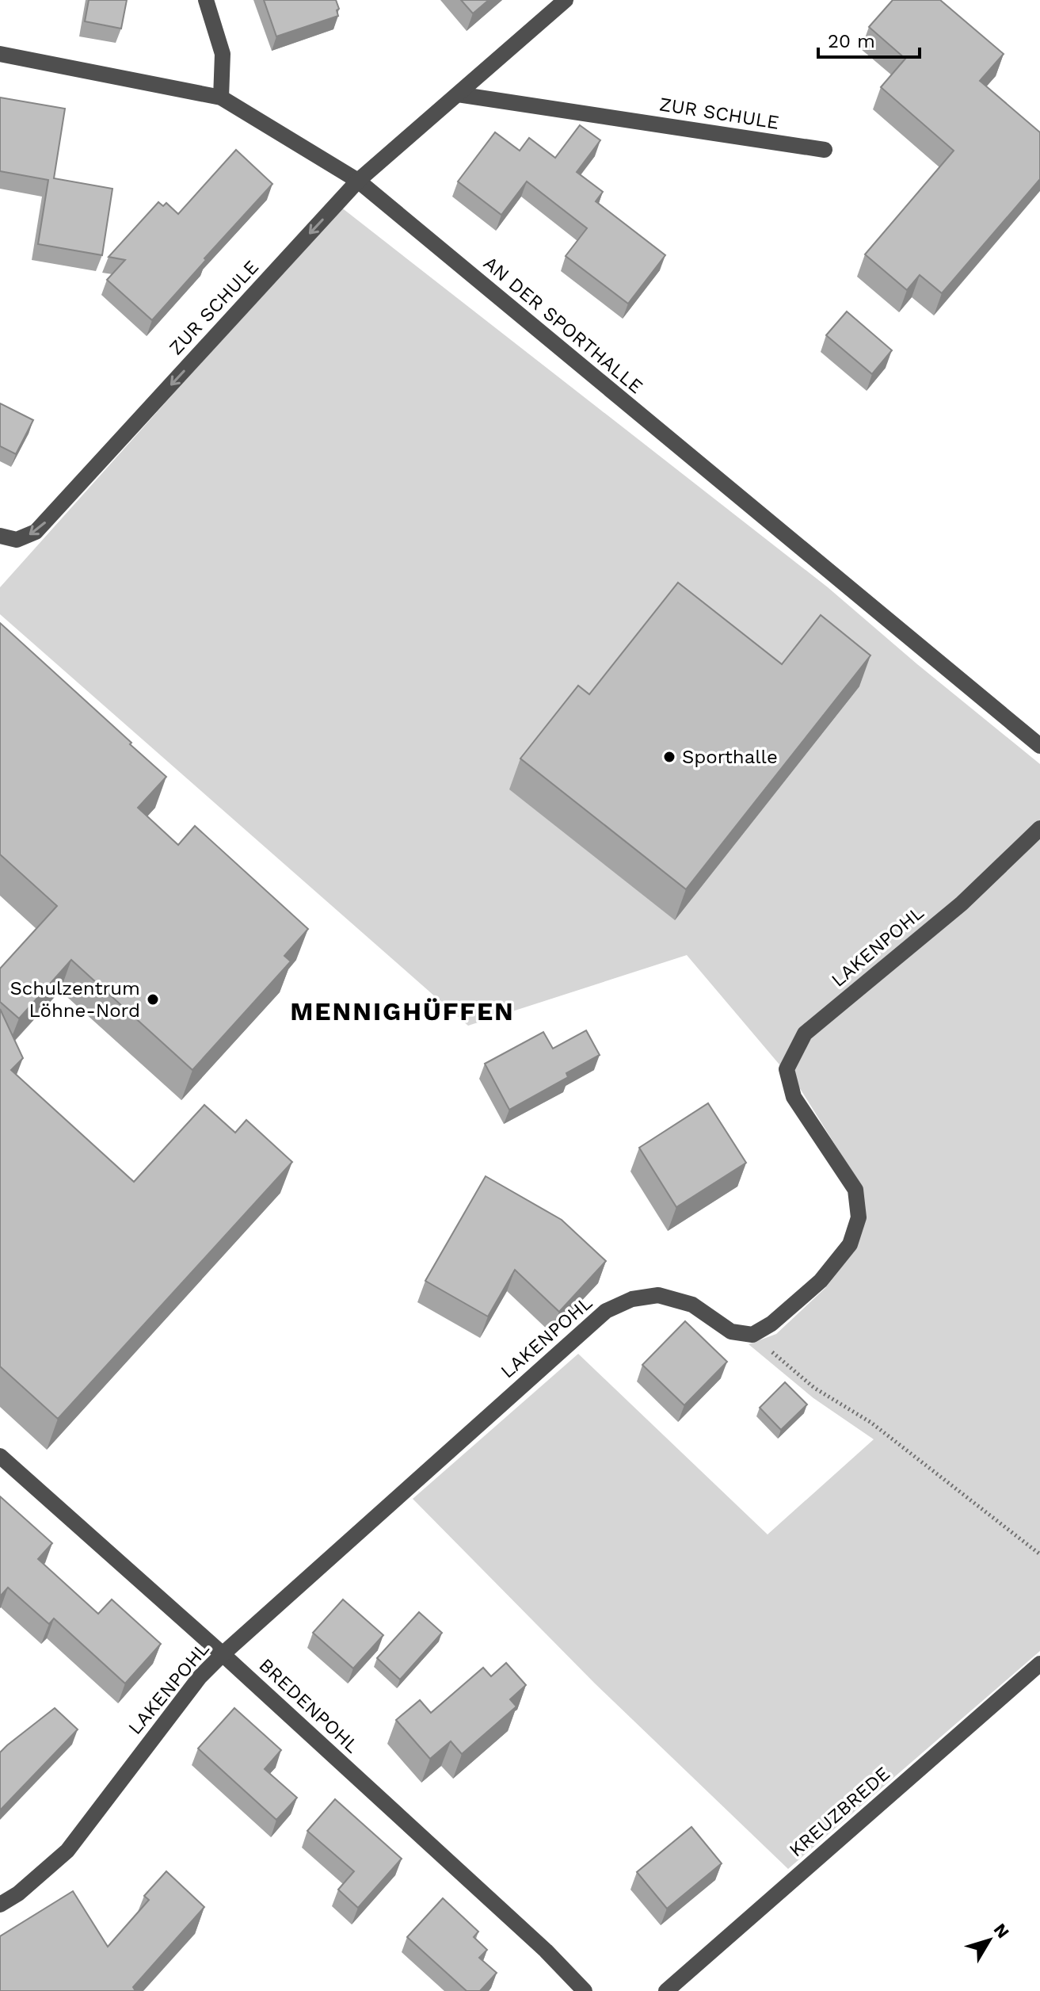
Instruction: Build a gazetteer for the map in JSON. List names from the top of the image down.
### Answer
{
  "streets": {
    "street": [
      "ZUR SCHULE",
      "AN DER SPORTHALLE",
      "LAKENPOHL",
      "BREDENPOHL",
      "KREUZBREDE"
    ]
  },
  "crossings": [
    ["ZUR SCHULE", "AN DER SPORTHALLE"],
    ["LAKENPOHL", "BREDENPOHL"]
  ],
  "one_way": ["ZUR SCHULE"],
  "districts": ["MENNIGHÜFFEN"],
  "places": ["Sporthalle", "Schulzentrum Löhne-Nord"],
  "scale_bar": "20 m",
  "north": "top right"
}
